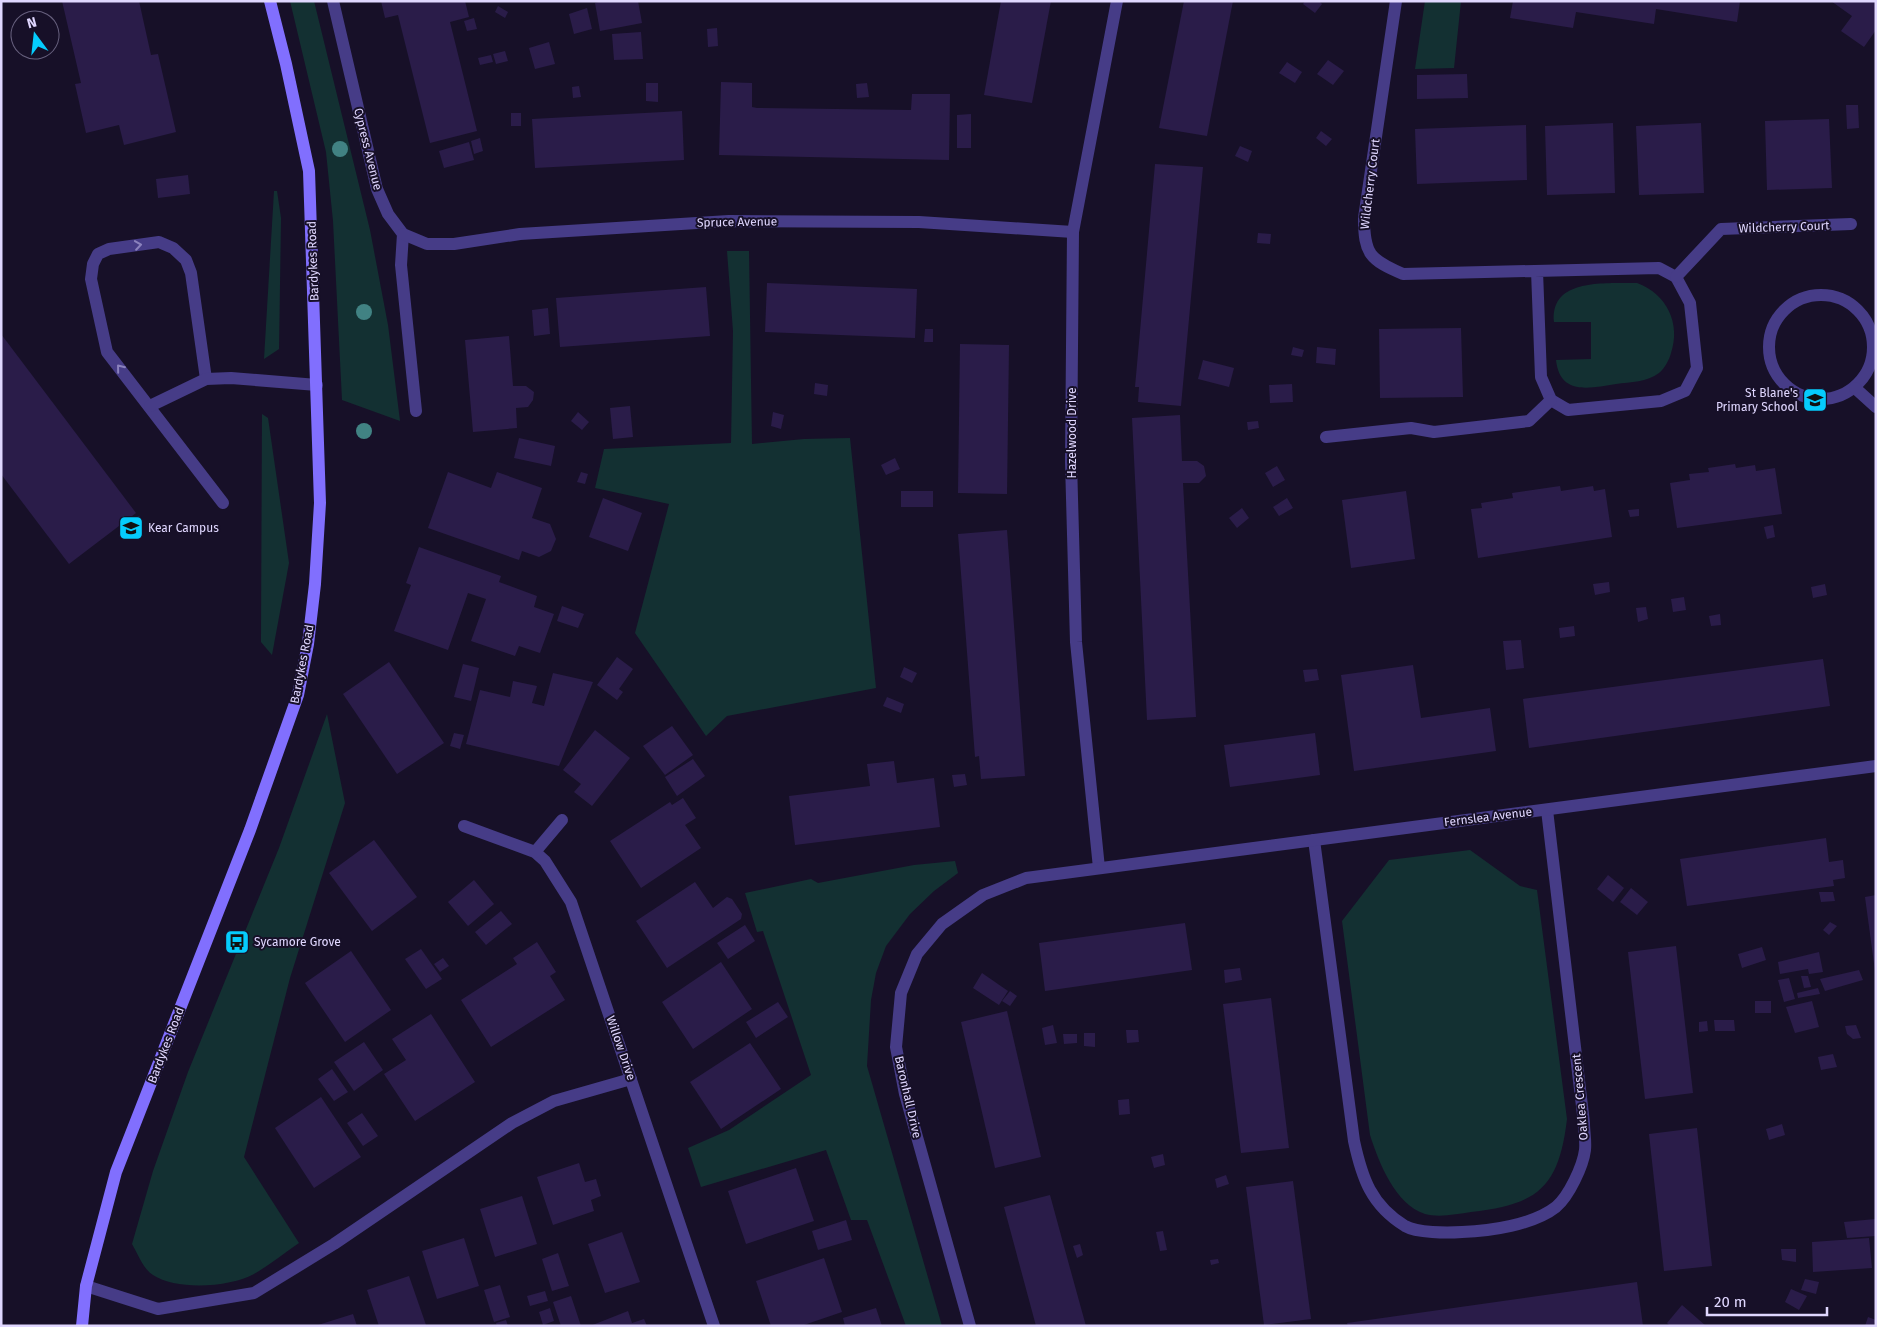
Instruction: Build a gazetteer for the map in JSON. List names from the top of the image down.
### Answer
{
  "streets": {
    "main road": ["Bardykes Road"],
    "street": [
      "Cypress Avenue",
      "Wildcherry Court",
      "Spruce Avenue",
      "Hazelwood Drive",
      "Fernslea Avenue",
      "Willow Drive",
      "Baronhall Drive",
      "Oaklea Crescent"
    ]
  },
  "crossings": [
    ["Cypress Avenue", "Spruce Avenue"],
    ["Spruce Avenue", "Hazelwood Drive"],
    ["Hazelwood Drive", "Fernslea Avenue"],
    ["Hazelwood Drive", "Baronhall Drive"],
    ["Fernslea Avenue", "Baronhall Drive"],
    ["Fernslea Avenue", "Oaklea Crescent"]
  ],
  "places": {
    "school or university": ["St Blane's Primary School", "Kear Campus"],
    "bus stop": ["Sycamore Grove"]
  },
  "scale_bar": "20 m",
  "north": "top"
}
